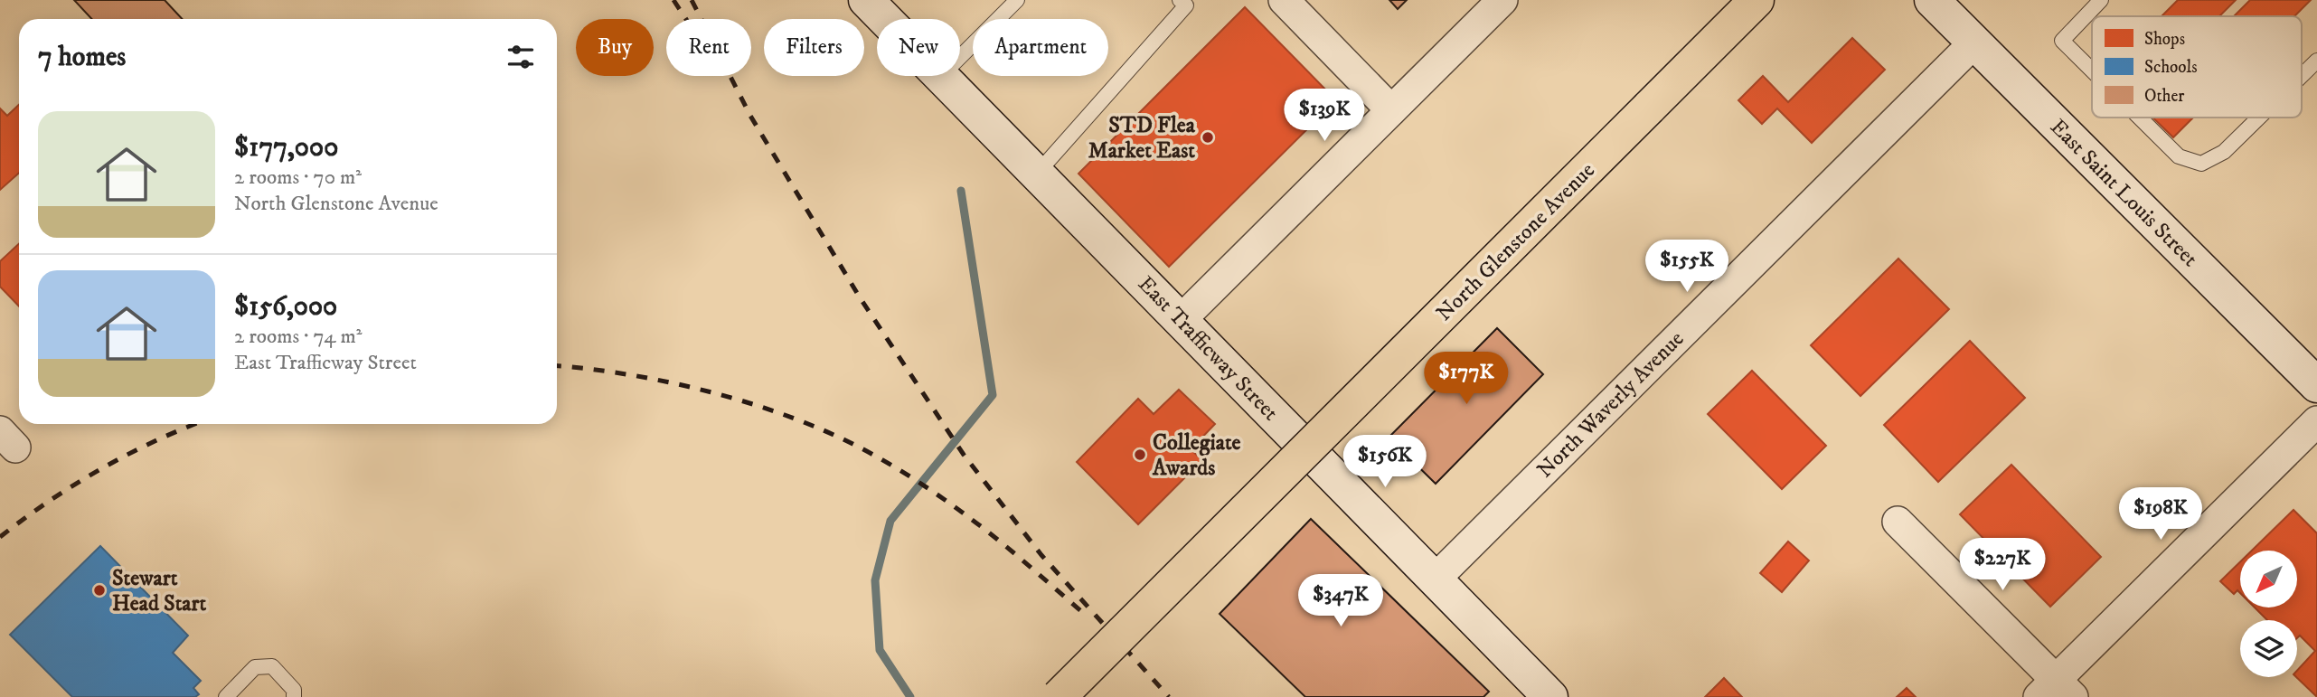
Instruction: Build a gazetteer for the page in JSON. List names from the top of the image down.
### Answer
{
  "streets": {
    "main road": ["East Saint Louis Street", "North Glenstone Avenue", "East Trafficway Street"],
    "street": ["North Waverly Avenue"]
  },
  "crossings": [
    ["East Saint Louis Street", "North Waverly Avenue"],
    ["East Trafficway Street", "North Waverly Avenue"]
  ],
  "places": ["STD Flea Market East", "Collegiate Awards", "Stewart Head Start"],
  "legend": ["Shops", "Schools", "Other"],
  "north": "bottom left",
  "page": {
    "chip": [
      "Buy",
      "Rent",
      "Filters",
      "New",
      "Apartment"
    ],
    "heading": "7 homes",
    "price": [
      "$139K",
      "$155K",
      "$177K",
      "$156K",
      "$198K",
      "$227K",
      "$347K"
    ],
    "list": [
      {
        "name": "$177,000",
        "note": "2 rooms · 70 m² · North Glenstone Avenue"
      },
      {
        "name": "$156,000",
        "note": "2 rooms · 74 m² · East Trafficway Street"
      }
    ]
  }
}
